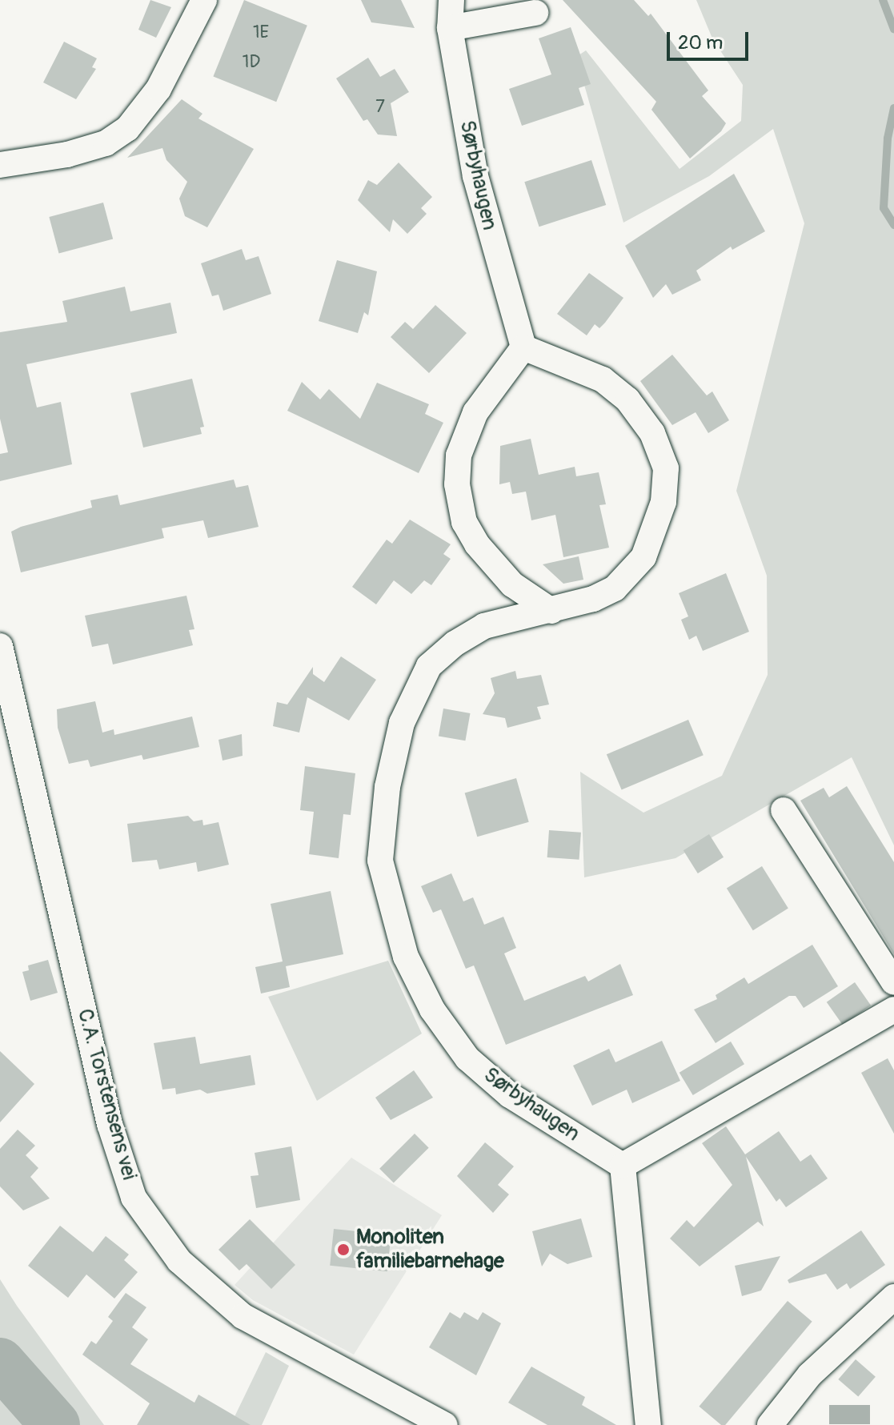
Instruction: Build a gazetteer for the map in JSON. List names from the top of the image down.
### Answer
{
  "streets": {
    "street": ["Sørbyhaugen", "C.A. Torstensens vei"]
  },
  "places": ["Monoliten familiebarnehage"],
  "house_numbers": ["1E", "1D", "7"],
  "scale_bar": "20 m"
}
